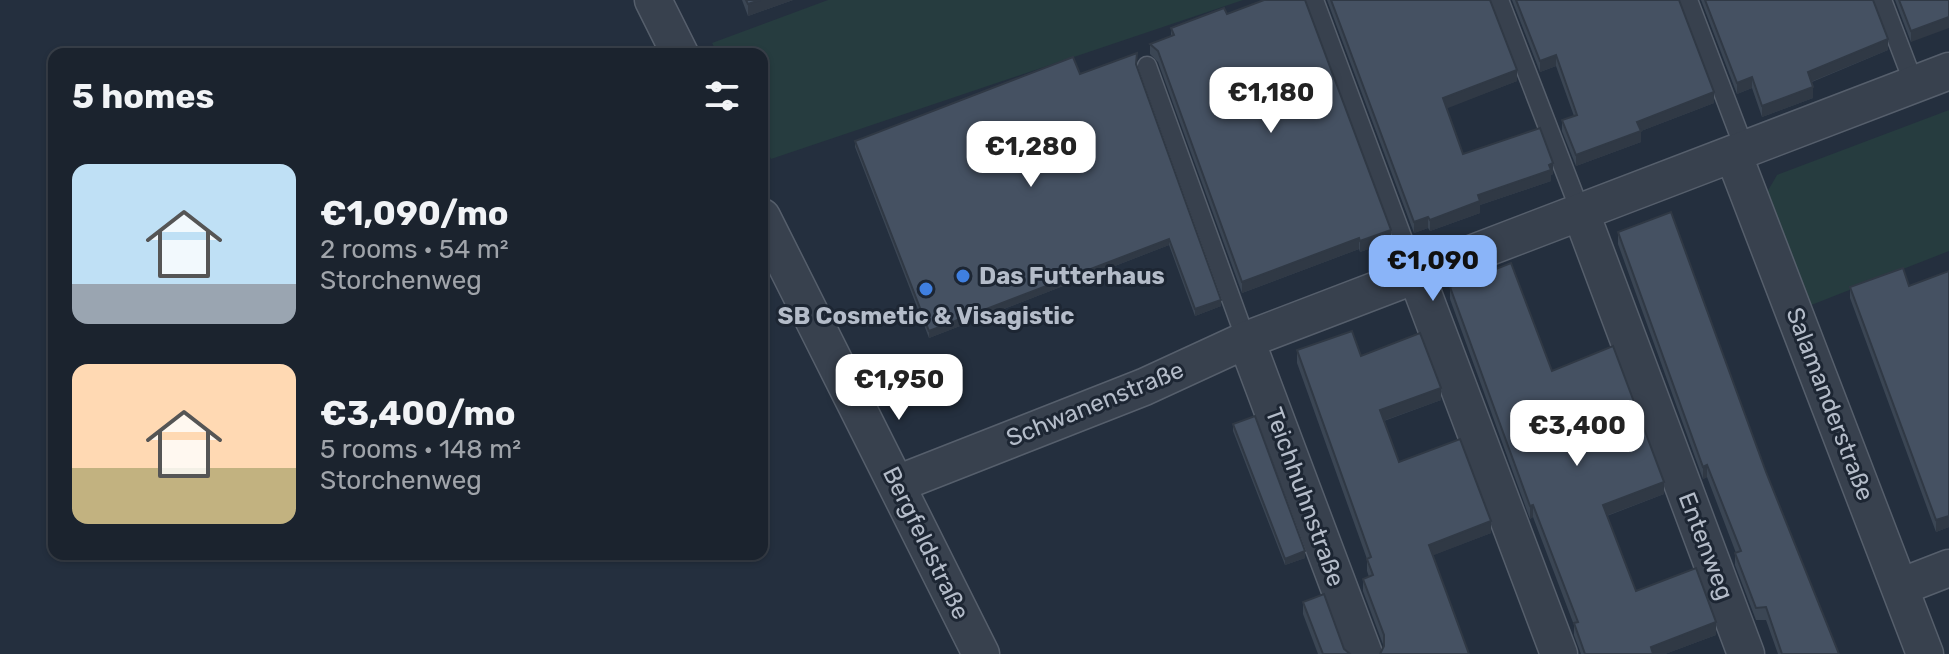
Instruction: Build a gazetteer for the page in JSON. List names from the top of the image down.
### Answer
{
  "streets": {
    "street": [
      "Schwanenstraße",
      "Salamanderstraße",
      "Teichhuhnstraße",
      "Bergfeldstraße",
      "Entenweg"
    ]
  },
  "crossings": [
    ["Schwanenstraße", "Salamanderstraße"],
    ["Schwanenstraße", "Teichhuhnstraße"],
    ["Schwanenstraße", "Bergfeldstraße"],
    ["Schwanenstraße", "Entenweg"]
  ],
  "places": ["Das Futterhaus", "SB Cosmetic & Visagistic"],
  "page": {
    "heading": "5 homes",
    "price": [
      "€1,180",
      "€1,280",
      "€1,090",
      "€1,950",
      "€3,400"
    ],
    "list": [
      {
        "name": "€1,090/mo",
        "note": "2 rooms · 54 m² · Storchenweg"
      },
      {
        "name": "€3,400/mo",
        "note": "5 rooms · 148 m² · Storchenweg"
      }
    ]
  }
}
